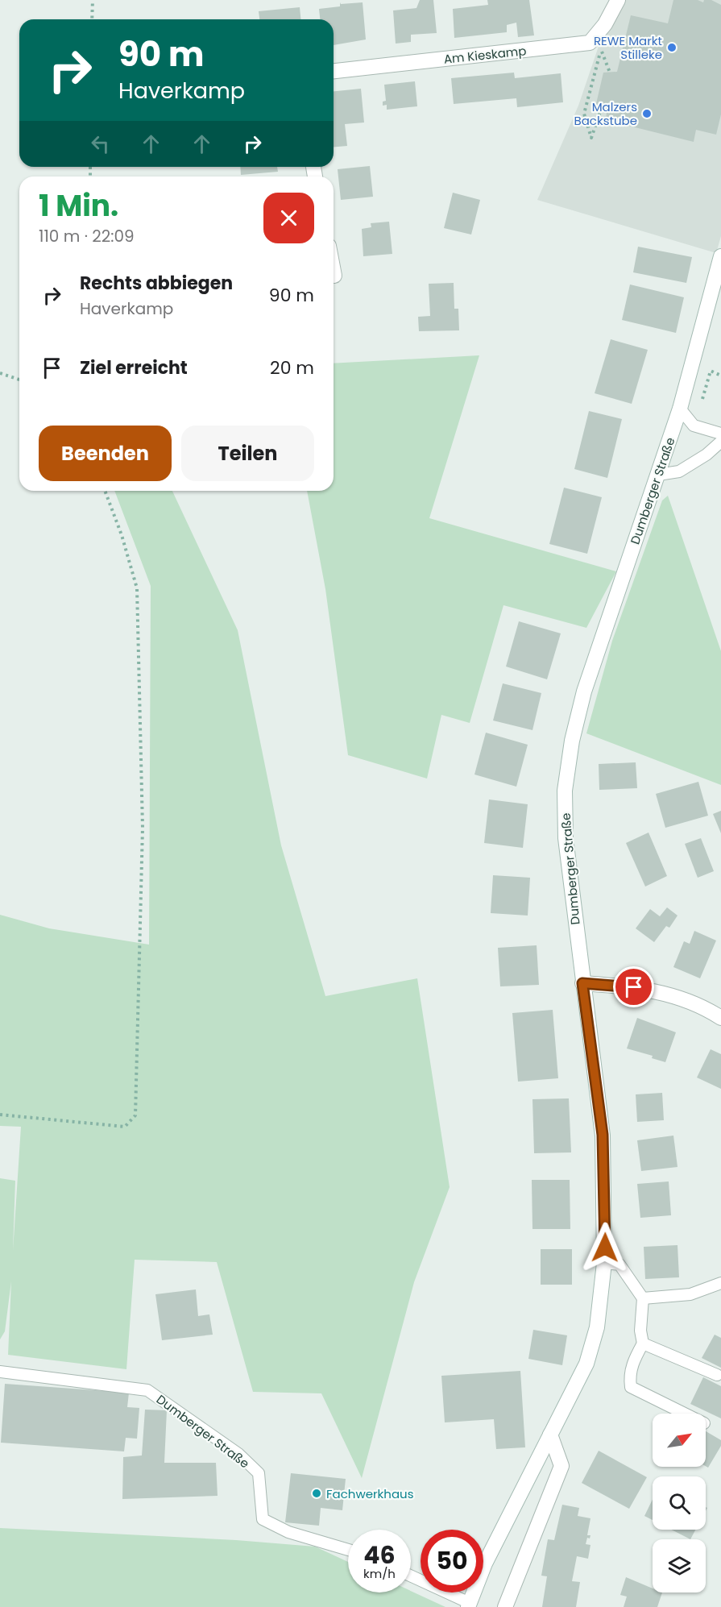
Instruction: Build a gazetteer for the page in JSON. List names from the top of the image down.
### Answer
{
  "streets": {
    "main road": ["Am Kieskamp", "Dumberger Straße"]
  },
  "places": ["REWE Markt Stilleke", "Malzers Backstube", "Fachwerkhaus"],
  "north": "top right",
  "page": {
    "turn": ["90 m", "Haverkamp"],
    "heading": ["1 Min.", "110 m · 22:09"],
    "list": [
      {
        "name": "Rechts abbiegen",
        "note": "Haverkamp",
        "value": "90 m"
      },
      {
        "name": "Ziel erreicht",
        "value": "20 m"
      }
    ],
    "buttons": ["Beenden", "Teilen"],
    "speed": "46 km/h",
    "limit": "50"
  }
}
